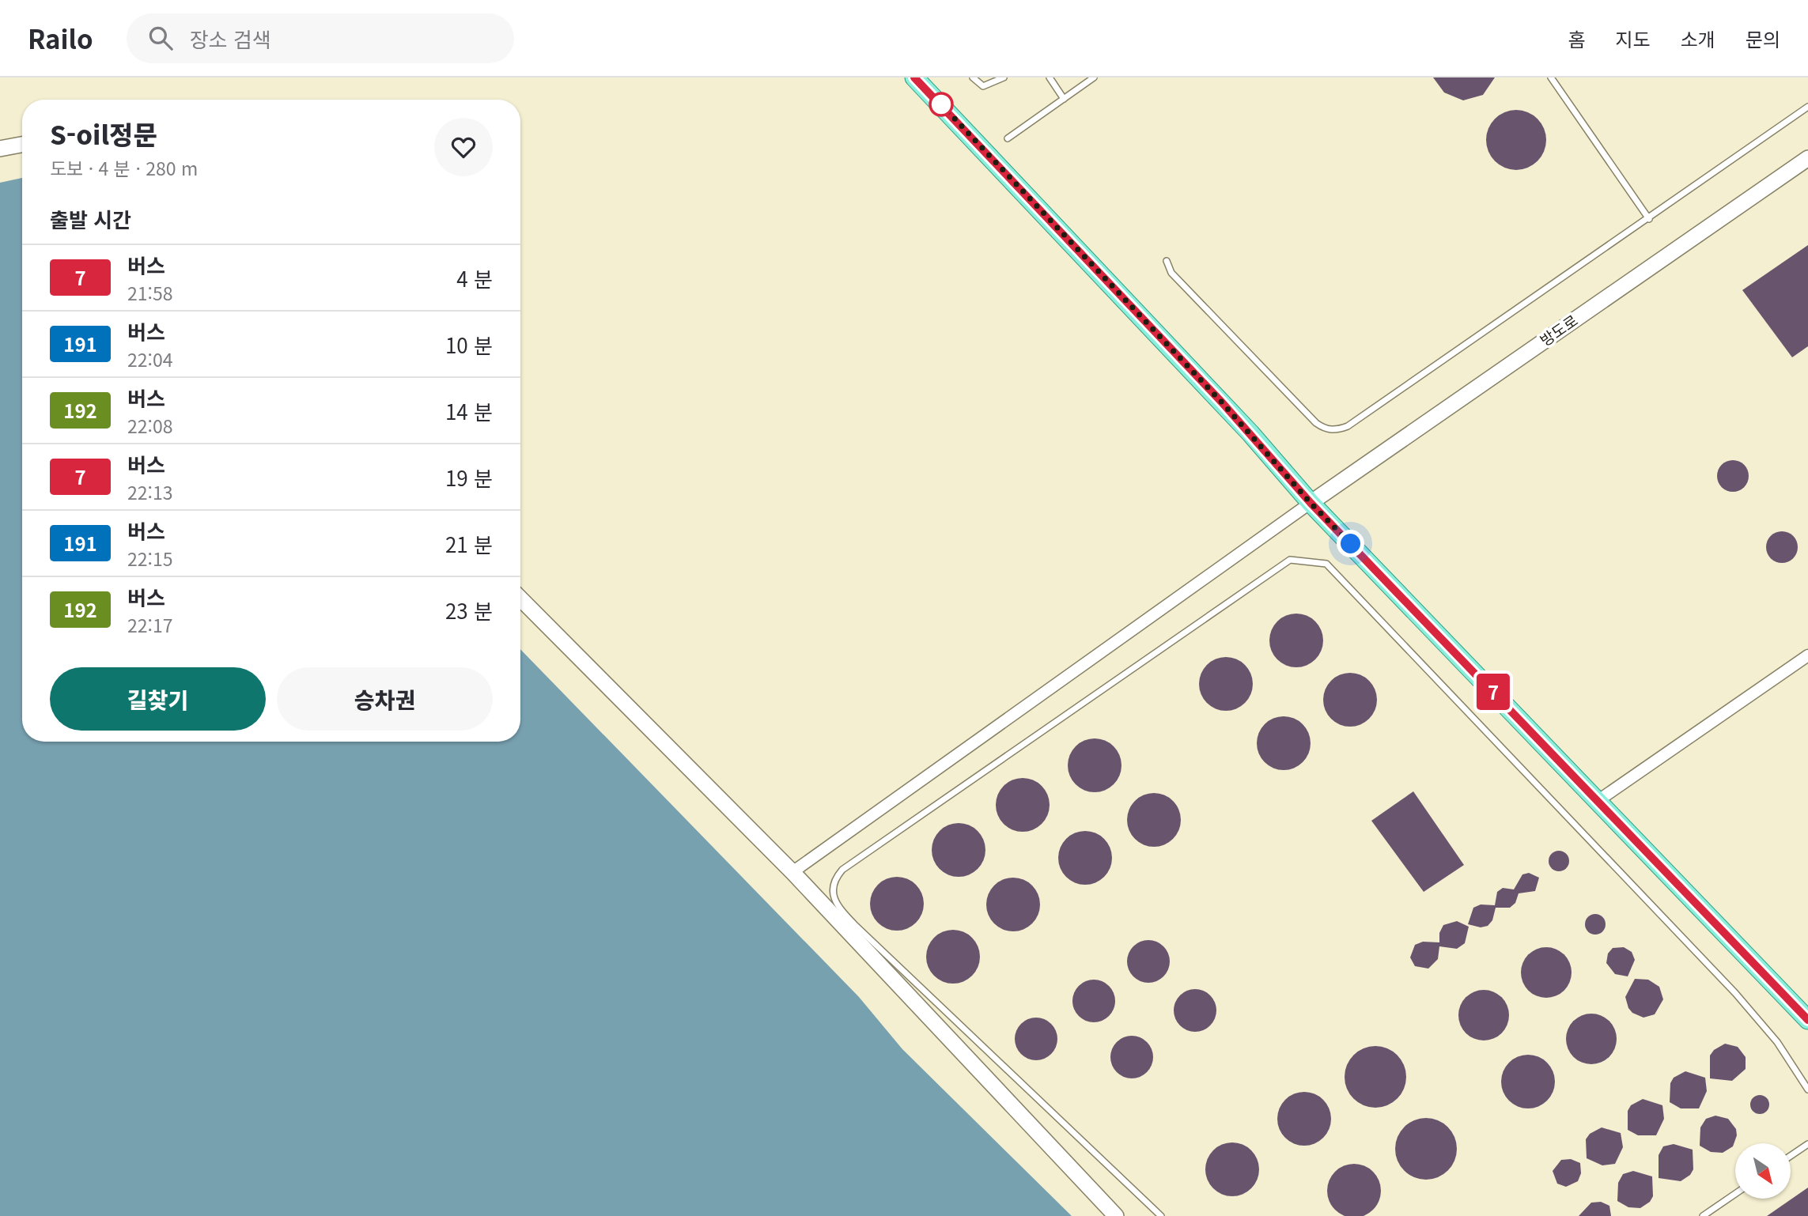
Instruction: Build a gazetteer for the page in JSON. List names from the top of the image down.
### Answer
{
  "streets": {
    "main road": ["방도로"]
  },
  "lines": ["bus line 7"],
  "north": "bottom right",
  "page": {
    "header": "Railo",
    "search": "장소 검색",
    "nav": [
      "홈",
      "지도",
      "소개",
      "문의"
    ],
    "on_map": "7",
    "heading": [
      ["S-oil정문", "도보 · 4 분 · 280 m"],
      "출발 시간"
    ],
    "list": [
      {
        "mark": "7",
        "name": "버스",
        "note": "21:58",
        "value": "4 분"
      },
      {
        "mark": "191",
        "name": "버스",
        "note": "22:04",
        "value": "10 분"
      },
      {
        "mark": "192",
        "name": "버스",
        "note": "22:08",
        "value": "14 분"
      },
      {
        "mark": "7",
        "name": "버스",
        "note": "22:13",
        "value": "19 분"
      },
      {
        "mark": "191",
        "name": "버스",
        "note": "22:15",
        "value": "21 분"
      },
      {
        "mark": "192",
        "name": "버스",
        "note": "22:17",
        "value": "23 분"
      }
    ],
    "buttons": ["길찾기", "승차권"]
  }
}
